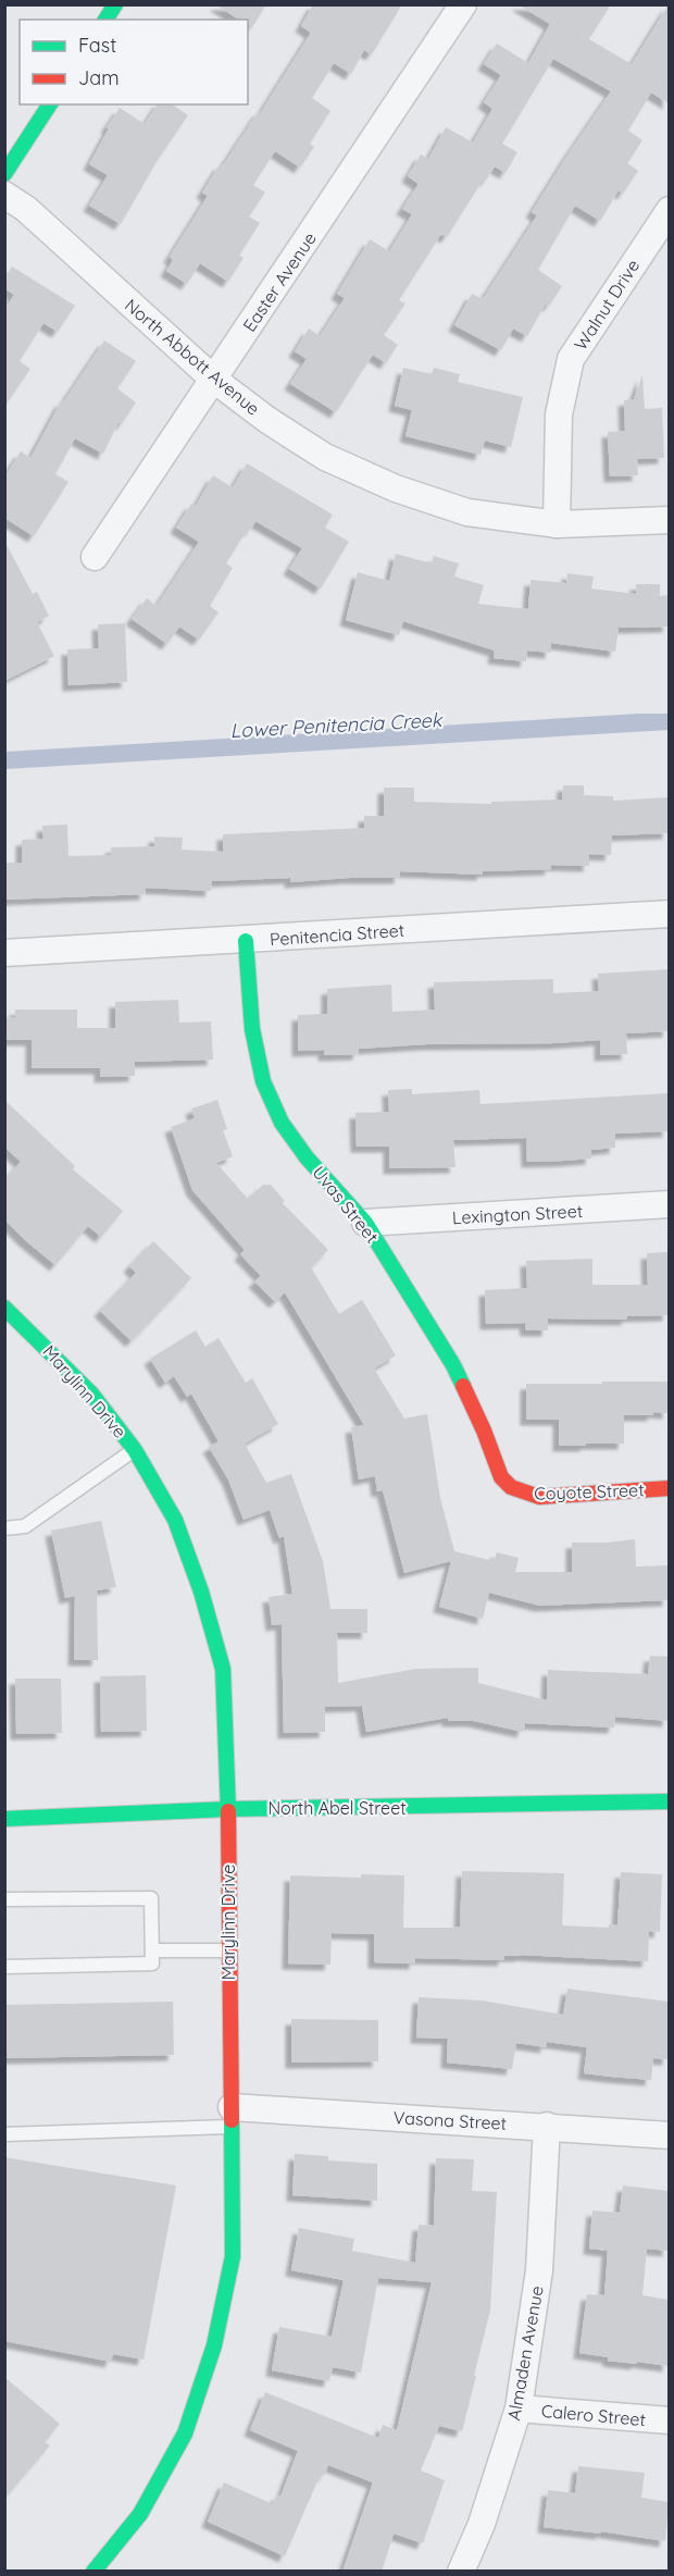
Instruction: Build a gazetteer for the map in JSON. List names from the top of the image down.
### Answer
{
  "streets": {
    "street": [
      "Easter Avenue",
      "Walnut Drive",
      "North Abbott Avenue",
      "Penitencia Street",
      "Uvas Street",
      "Lexington Street",
      "Marylinn Drive",
      "Coyote Street",
      "North Abel Street",
      "Vasona Street",
      "Almaden Avenue",
      "Calero Street"
    ]
  },
  "crossings": [
    ["Easter Avenue", "North Abbott Avenue"],
    ["Walnut Drive", "North Abbott Avenue"],
    ["Penitencia Street", "Uvas Street"],
    ["Uvas Street", "Lexington Street"],
    ["Uvas Street", "Coyote Street"],
    ["Marylinn Drive", "North Abel Street"],
    ["Marylinn Drive", "Vasona Street"],
    ["Vasona Street", "Almaden Avenue"],
    ["Almaden Avenue", "Calero Street"]
  ],
  "water": ["Lower Penitencia Creek"],
  "legend": ["Fast", "Jam"]
}
